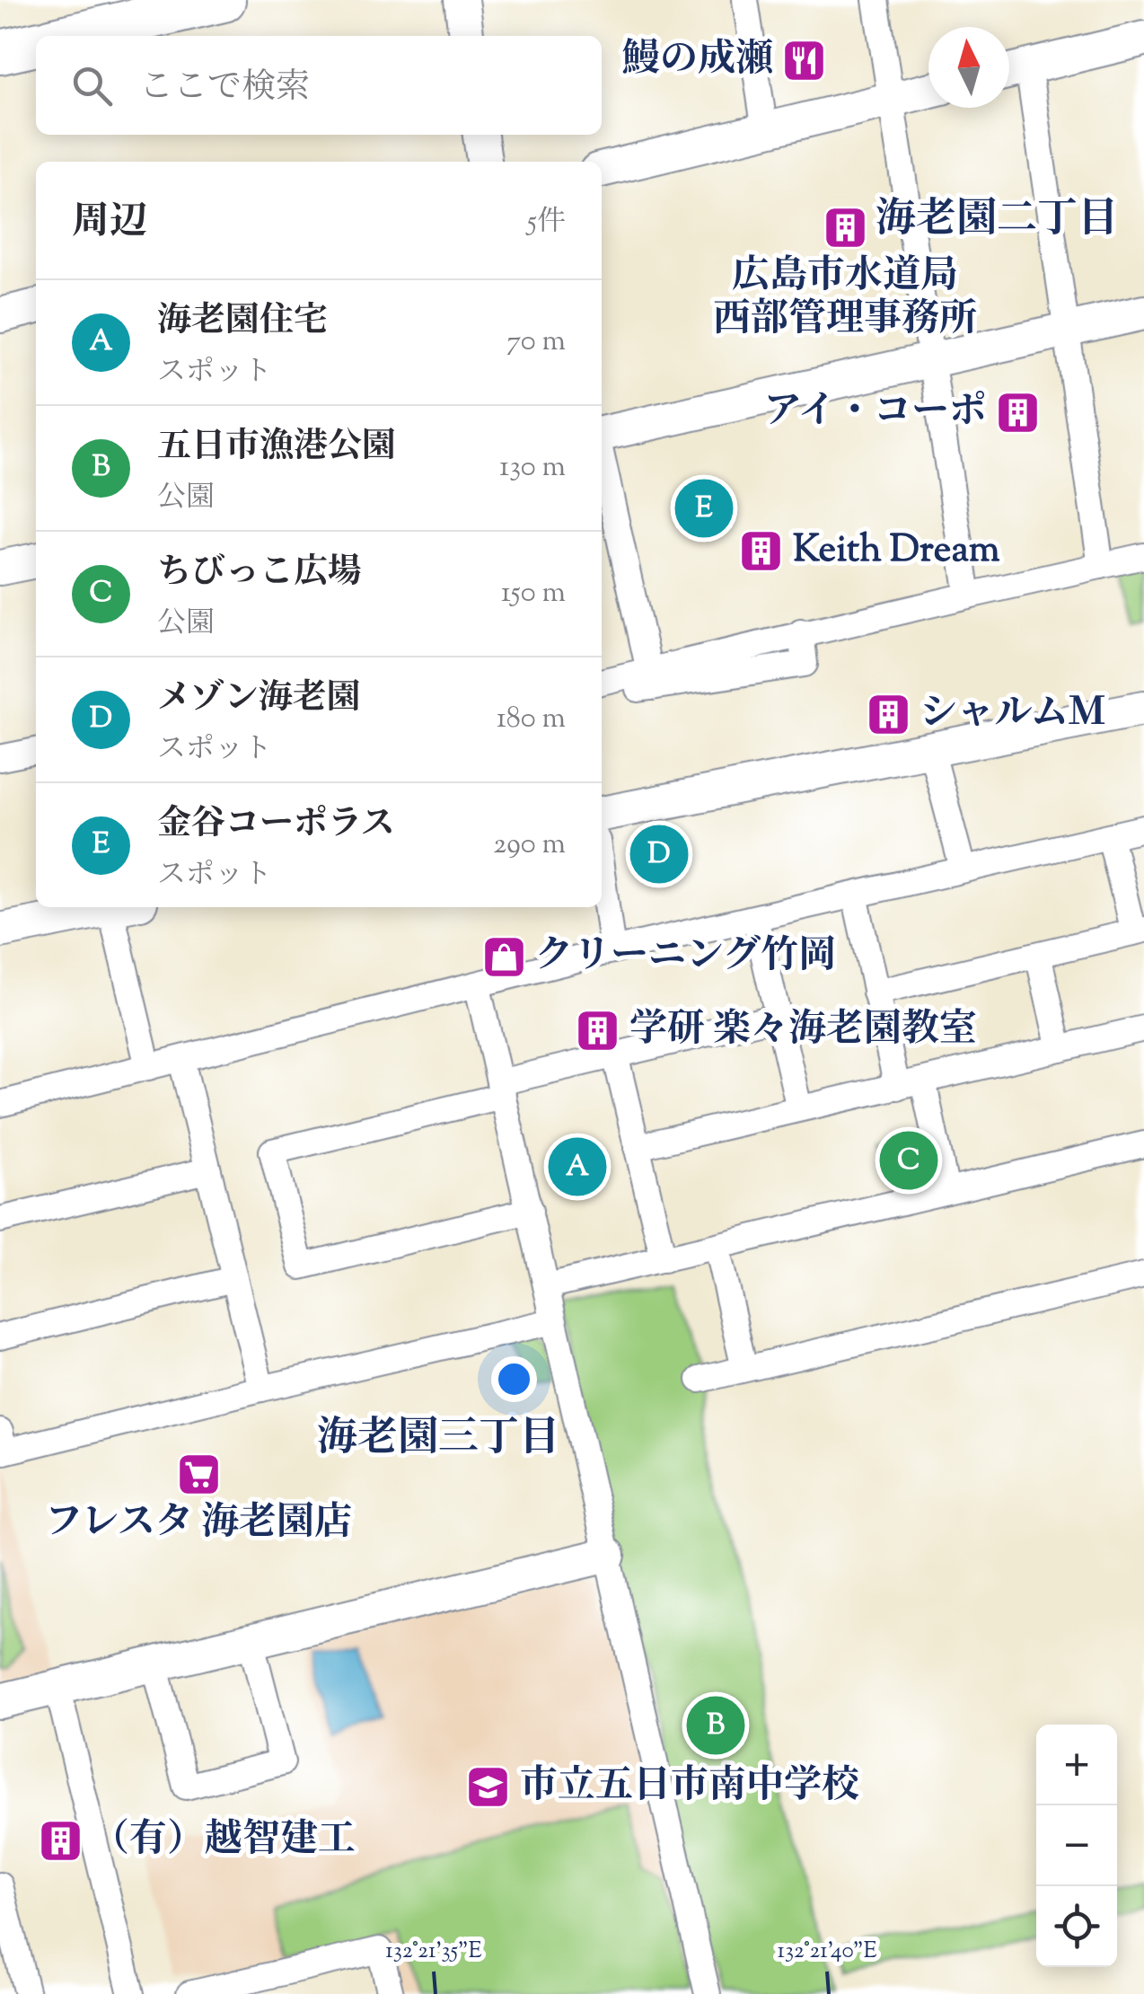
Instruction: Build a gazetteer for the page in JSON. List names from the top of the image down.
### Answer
{
  "districts": ["海老園二丁目", "海老園三丁目"],
  "places": {
    "restaurant": ["鰻の成瀬"],
    "building": [
      "広島市水道局 西部管理事務所",
      "アイ・コーポ",
      "Keith Dream",
      "シャルムＭ",
      "学研 楽々海老園教室",
      "（有）越智建工"
    ],
    "shop": ["クリーニング竹岡"],
    "supermarket": ["フレスタ 海老園店"],
    "school or university": ["市立五日市南中学校"]
  },
  "north": "top",
  "page": {
    "search": "ここで検索",
    "heading": ["周辺", "5件"],
    "list": [
      {
        "mark": "A",
        "name": "海老園住宅",
        "note": "スポット",
        "value": "70 m"
      },
      {
        "mark": "B",
        "name": "五日市漁港公園",
        "note": "公園",
        "value": "130 m"
      },
      {
        "mark": "C",
        "name": "ちびっこ広場",
        "note": "公園",
        "value": "150 m"
      },
      {
        "mark": "D",
        "name": "メゾン海老園",
        "note": "スポット",
        "value": "180 m"
      },
      {
        "mark": "E",
        "name": "金谷コーポラス",
        "note": "スポット",
        "value": "290 m"
      }
    ],
    "pins": [
      "E",
      "D",
      "C",
      "A",
      "B"
    ],
    "map_buttons": ["+", "−"]
  },
  "coordinates": ["132°21'35\"E", "132°21'40\"E"]
}
